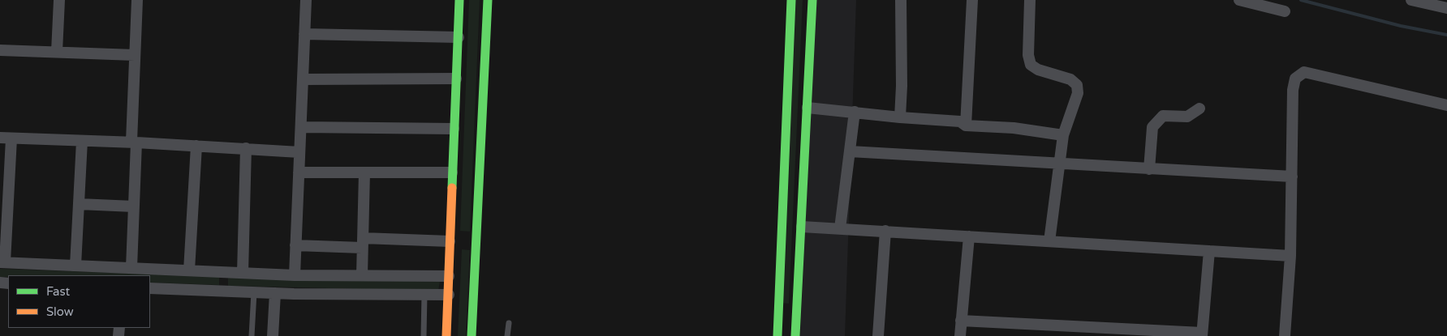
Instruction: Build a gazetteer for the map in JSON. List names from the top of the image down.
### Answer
{
  "legend": ["Fast", "Slow"]
}
